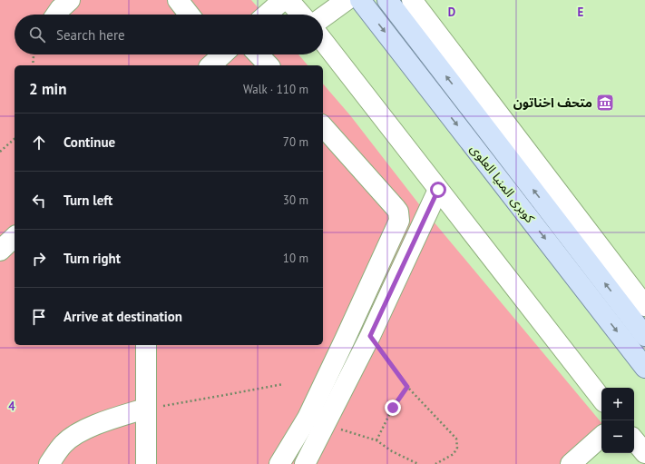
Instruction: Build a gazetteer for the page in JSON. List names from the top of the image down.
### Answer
{
  "streets": {
    "main road": ["كوبرى المنيا العلوى"]
  },
  "places": {
    "museum": ["متحف اخناتون"]
  },
  "page": {
    "search": "Search here",
    "heading": ["2 min", "Walk · 110 m"],
    "list": [
      ["Continue", "70 m"],
      ["Turn left", "30 m"],
      ["Turn right", "10 m"],
      "Arrive at destination"
    ],
    "map_buttons": ["+", "−"]
  },
  "grid": {
    "columns": ["D", "E"],
    "rows": ["4"]
  }
}
